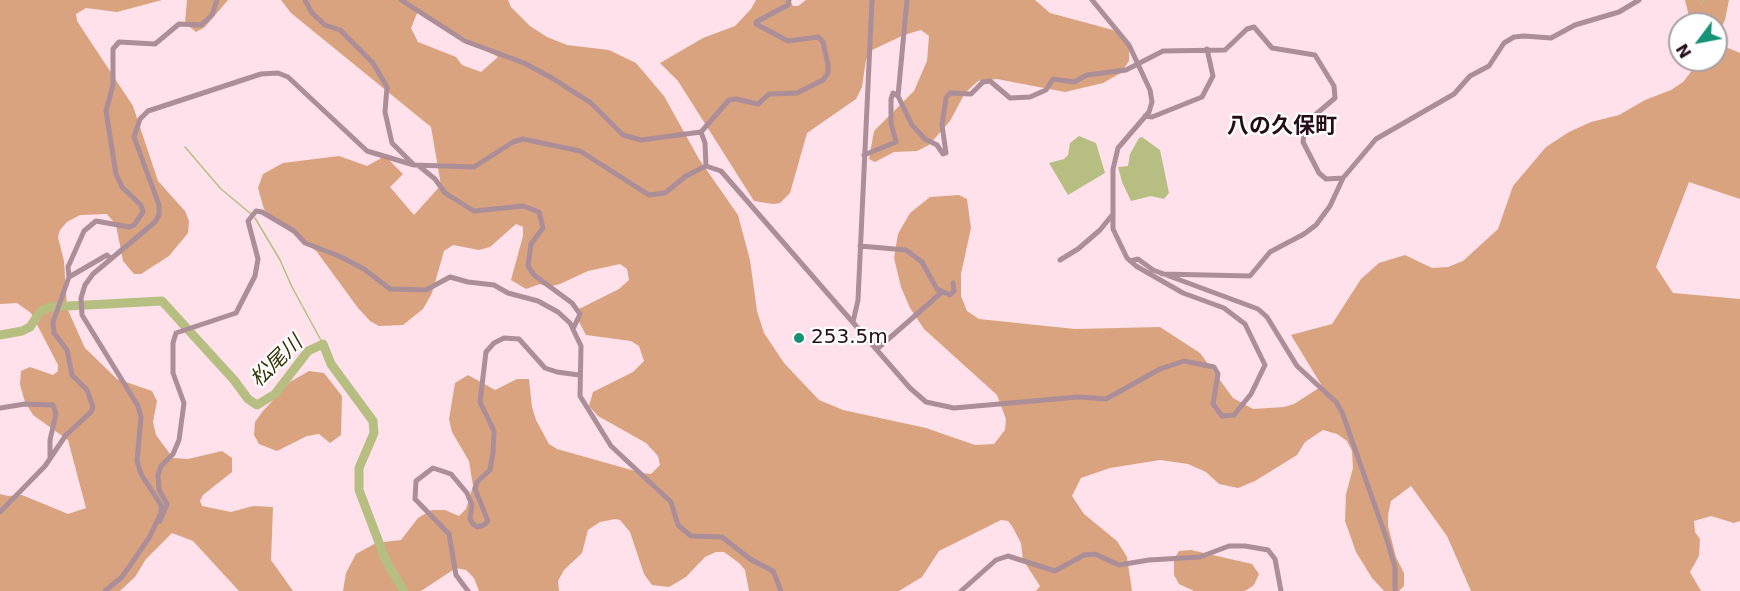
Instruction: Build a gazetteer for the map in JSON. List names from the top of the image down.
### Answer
{
  "districts": ["八の久保町"],
  "water": ["松尾川"],
  "places": ["253.5m"],
  "north": "bottom left"
}
